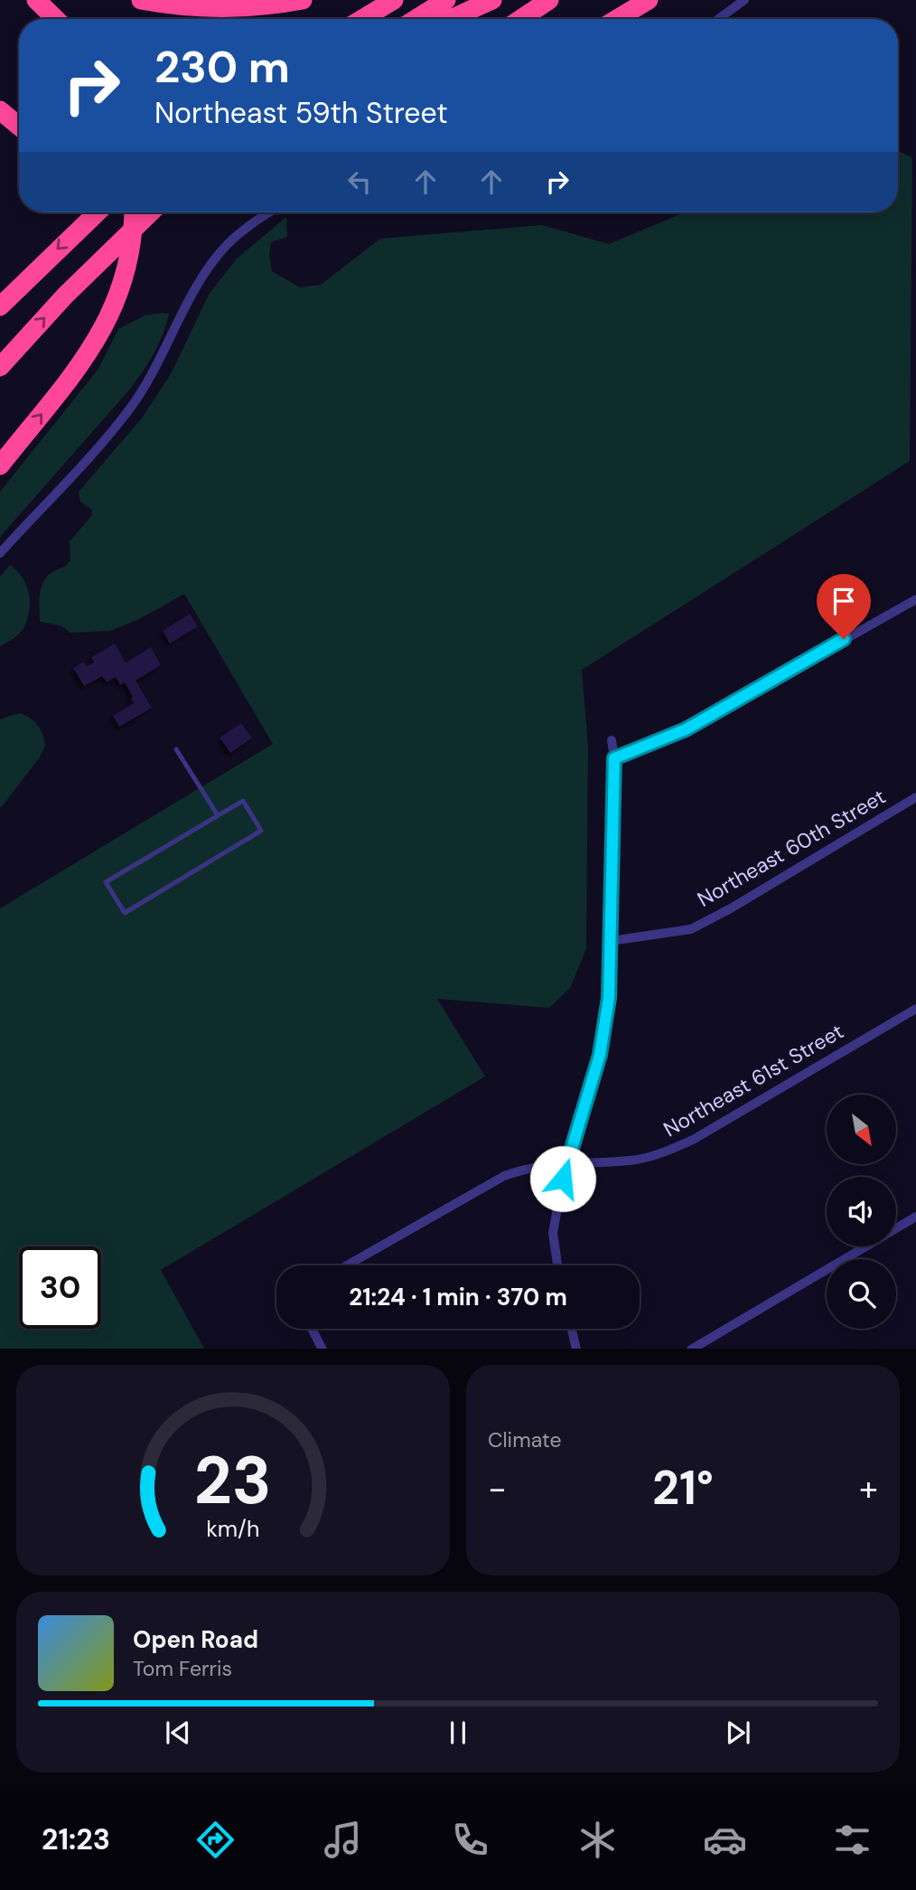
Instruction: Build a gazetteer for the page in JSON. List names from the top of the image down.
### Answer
{
  "streets": {
    "street": ["Northeast 60th Street", "Northeast 61st Street"]
  },
  "north": "bottom right",
  "page": {
    "turn": ["230 m", "Northeast 59th Street"],
    "limit": "30",
    "trip": "21:24 · 1 min · 370 m",
    "tile": "Climate",
    "heat": ["−", "21°", "+"],
    "song": ["Open Road", "Tom Ferris"],
    "tabs": "21:23",
    "gauge": ["23", "km/h"]
  }
}
